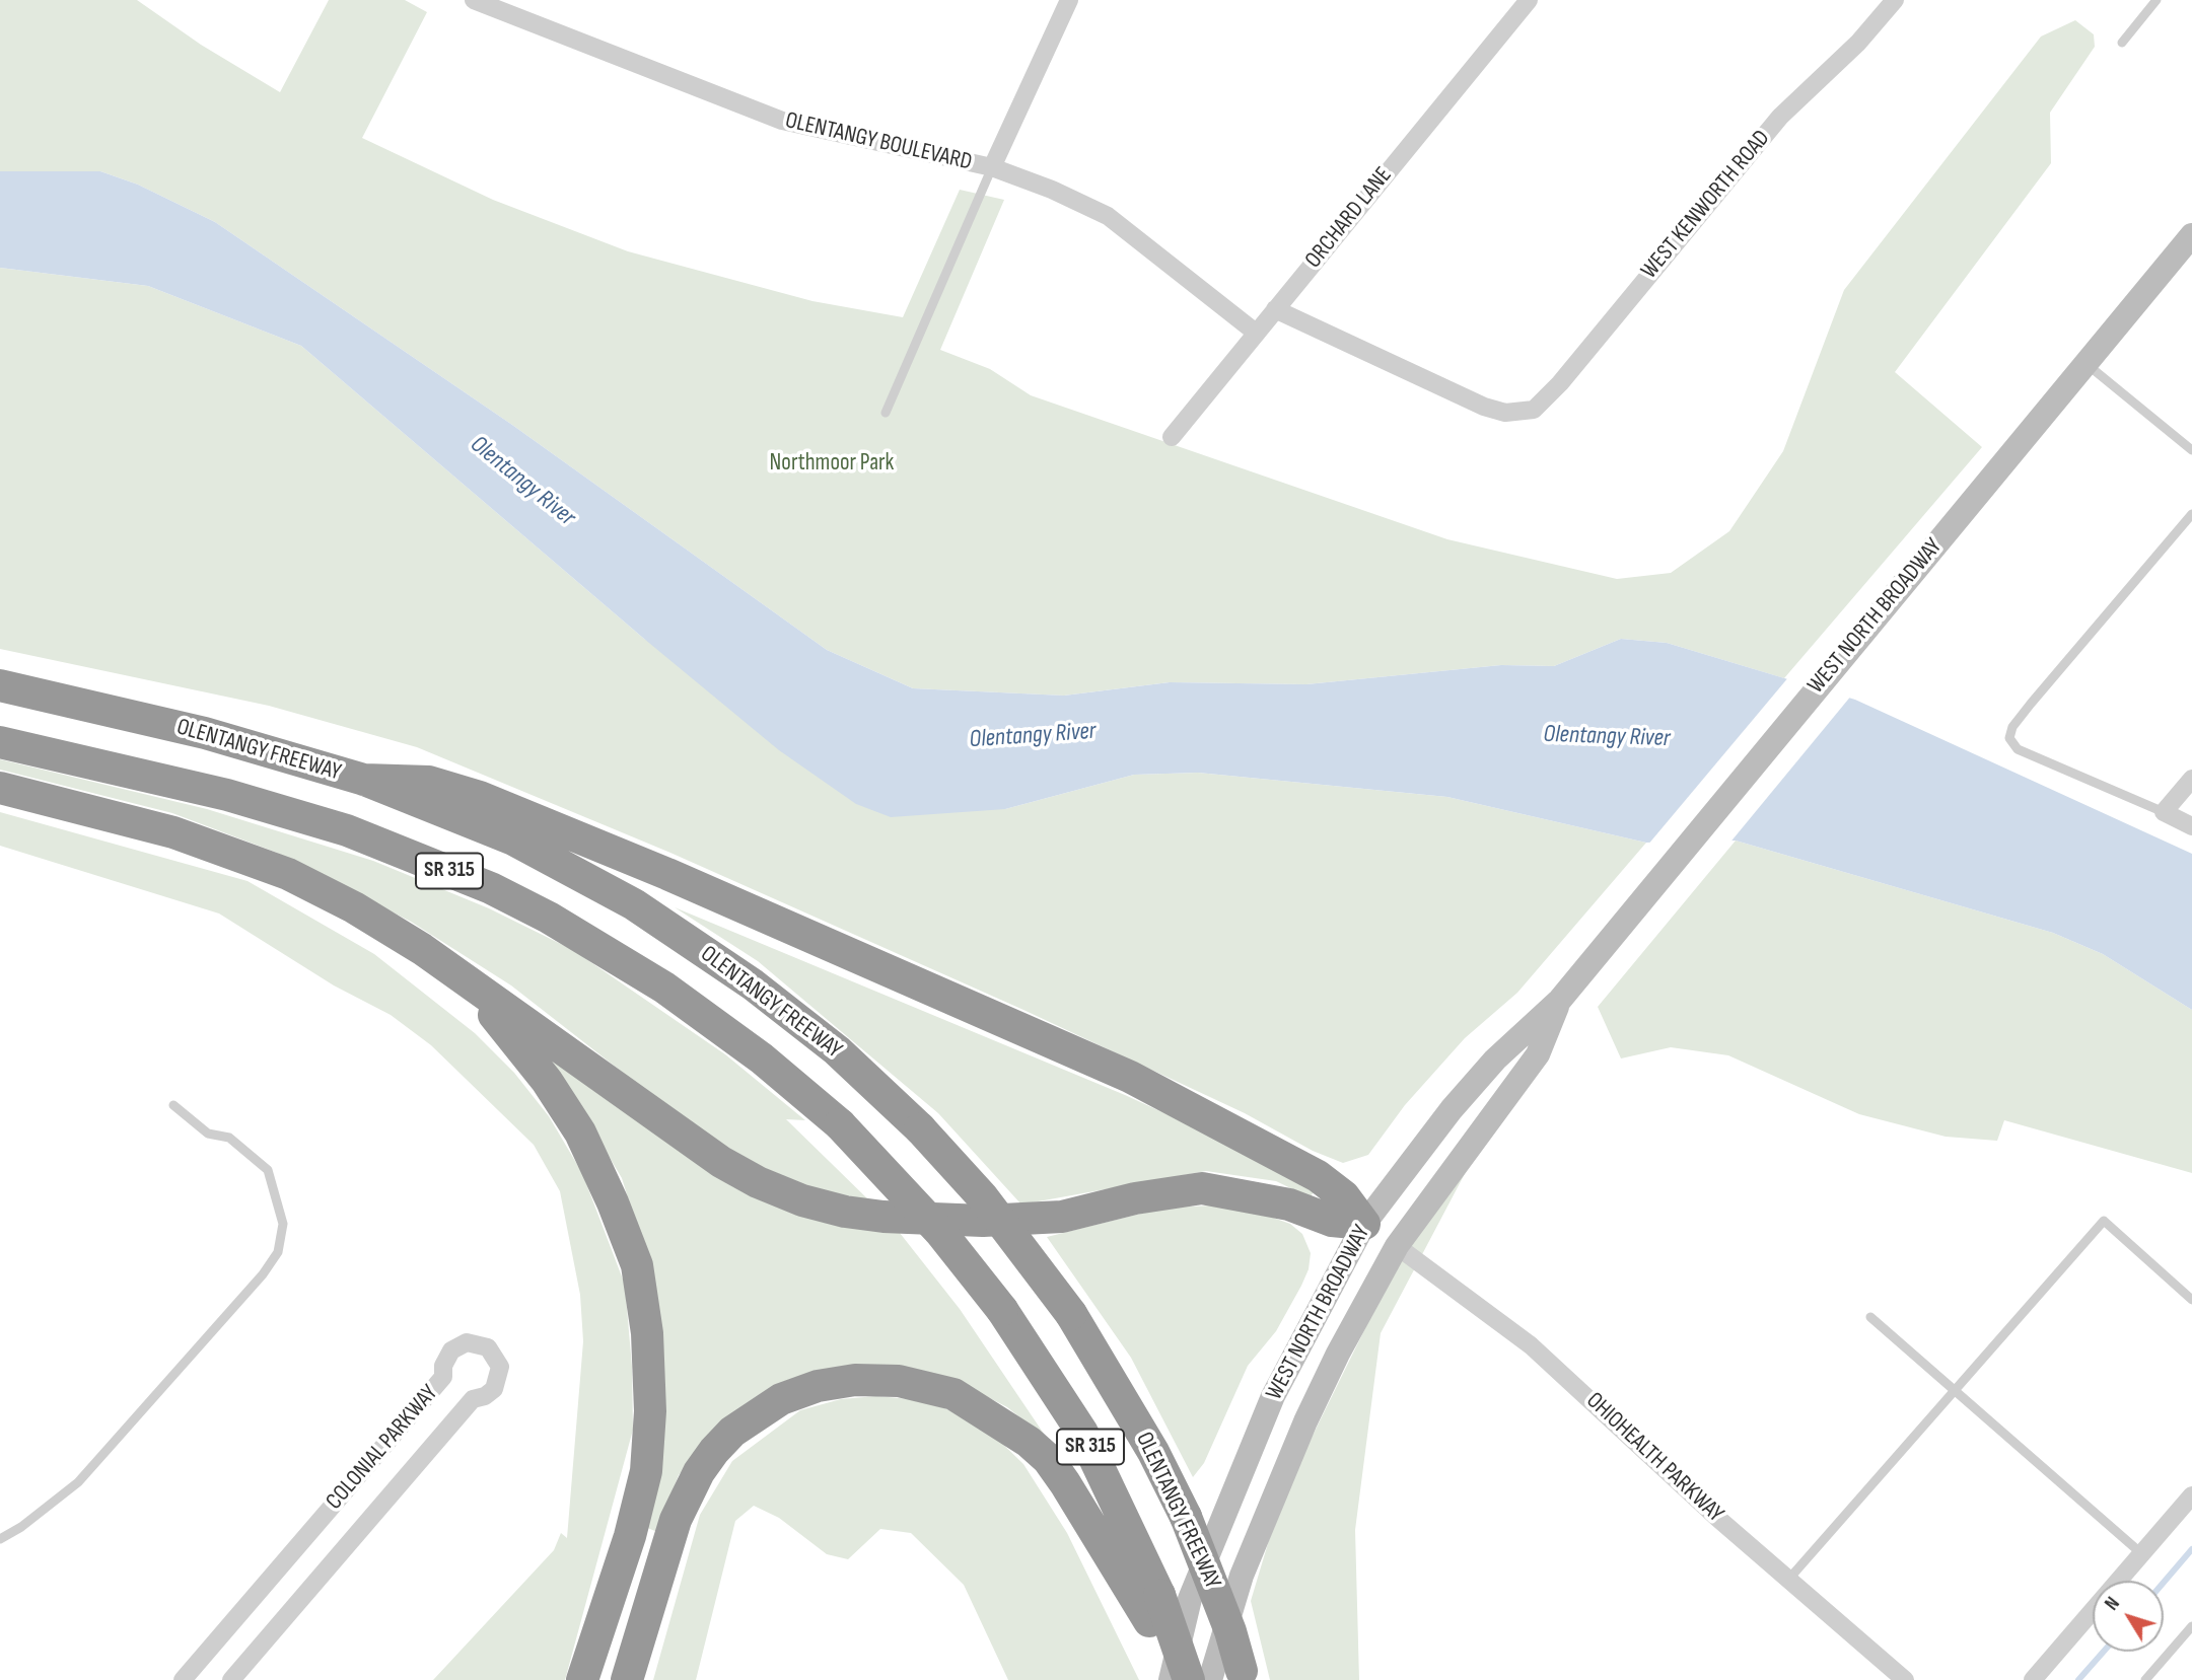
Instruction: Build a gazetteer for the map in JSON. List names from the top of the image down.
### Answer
{
  "streets": {
    "highway": ["OLENTANGY FREEWAY", "SR 315"],
    "main road": ["WEST NORTH BROADWAY"],
    "street": [
      "OLENTANGY BOULEVARD",
      "WEST KENWORTH ROAD",
      "ORCHARD LANE",
      "COLONIAL PARKWAY",
      "OHIOHEALTH PARKWAY"
    ]
  },
  "crossings": [
    ["OLENTANGY BOULEVARD", "ORCHARD LANE"],
    ["WEST KENWORTH ROAD", "ORCHARD LANE"],
    ["WEST NORTH BROADWAY", "OHIOHEALTH PARKWAY"]
  ],
  "water": ["Olentangy River"],
  "parks": ["Northmoor Park"],
  "north": "top left"
}
